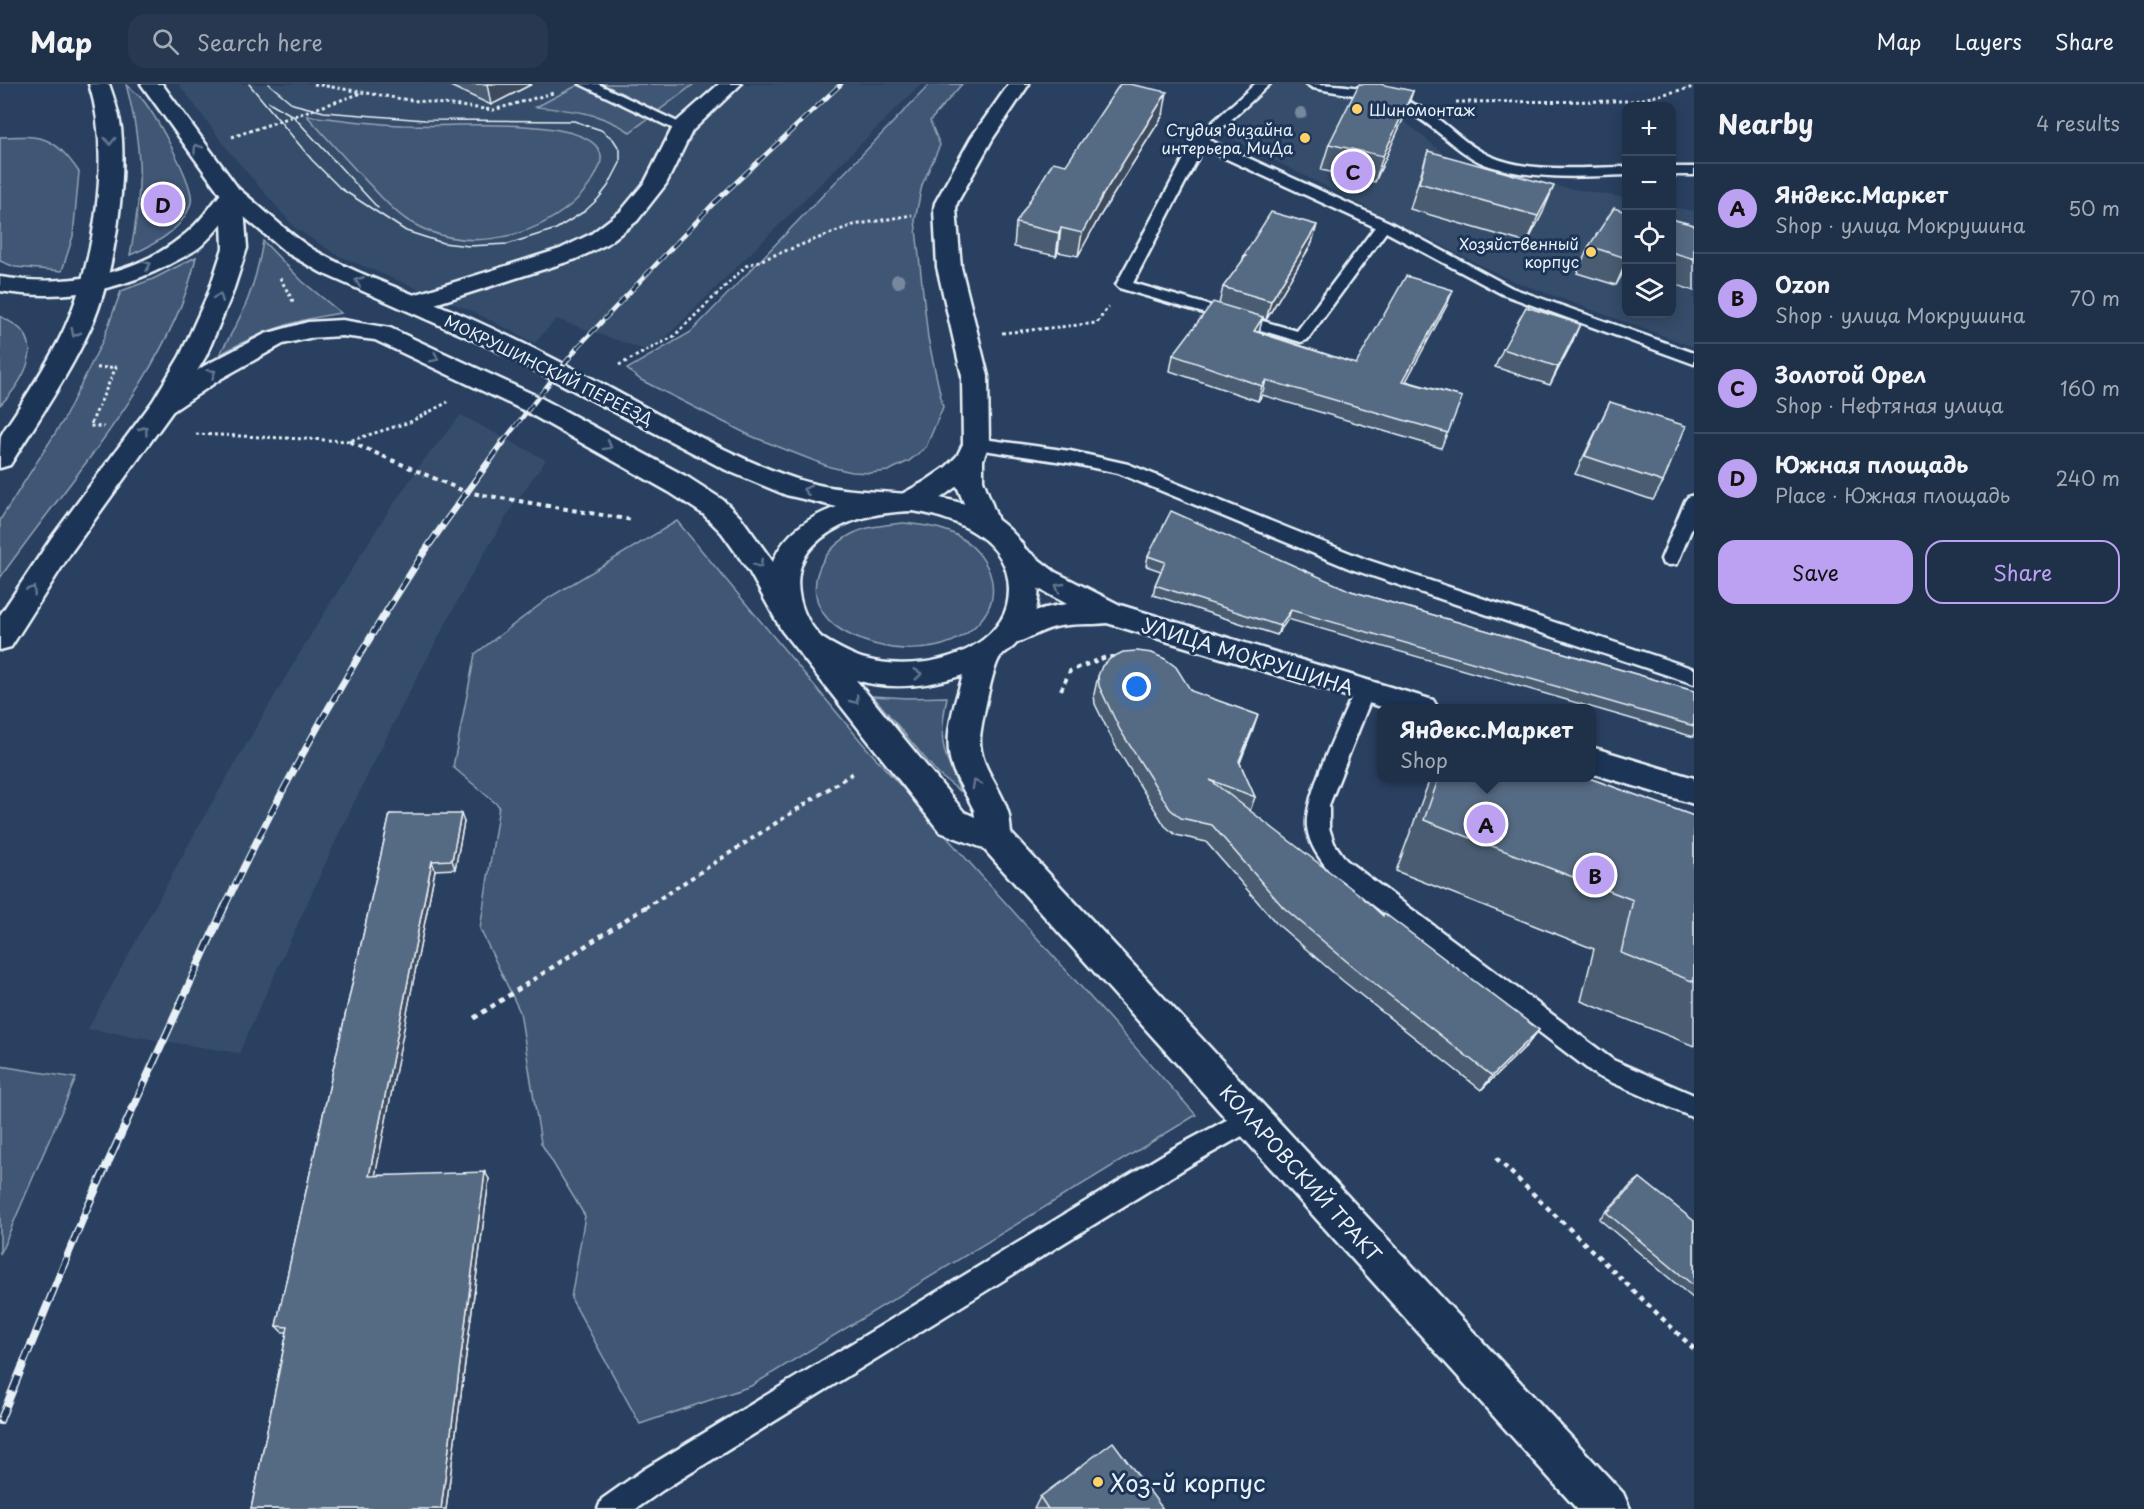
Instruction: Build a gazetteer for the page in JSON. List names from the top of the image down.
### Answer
{
  "streets": {
    "main road": ["МОКРУШИНСКИЙ ПЕРЕЕЗД", "УЛИЦА МОКРУШИНА", "КОЛАРОВСКИЙ ТРАКТ"]
  },
  "one_way": ["МОКРУШИНСКИЙ ПЕРЕЕЗД"],
  "places": [
    "Шиномонтаж",
    "Студия дизайна интерьера МиДа",
    "Хозяйственный корпус",
    "Хоз-й корпус"
  ],
  "page": {
    "header": "Map",
    "search": "Search here",
    "nav": ["Map", "Layers", "Share"],
    "heading": ["Nearby", "4 results"],
    "map_buttons": ["+", "−"],
    "pins": [
      "C",
      "D",
      "A",
      "B"
    ],
    "list": [
      {
        "mark": "A",
        "name": "Яндекс.Маркет",
        "note": "Shop · улица Мокрушина",
        "value": "50 m"
      },
      {
        "mark": "B",
        "name": "Ozon",
        "note": "Shop · улица Мокрушина",
        "value": "70 m"
      },
      {
        "mark": "C",
        "name": "Золотой Орел",
        "note": "Shop · Нефтяная улица",
        "value": "160 m"
      },
      {
        "mark": "D",
        "name": "Южная площадь",
        "note": "Place · Южная площадь",
        "value": "240 m"
      }
    ],
    "buttons": ["Save", "Share"],
    "popup": ["Яндекс.Маркет", "Shop"]
  }
}
